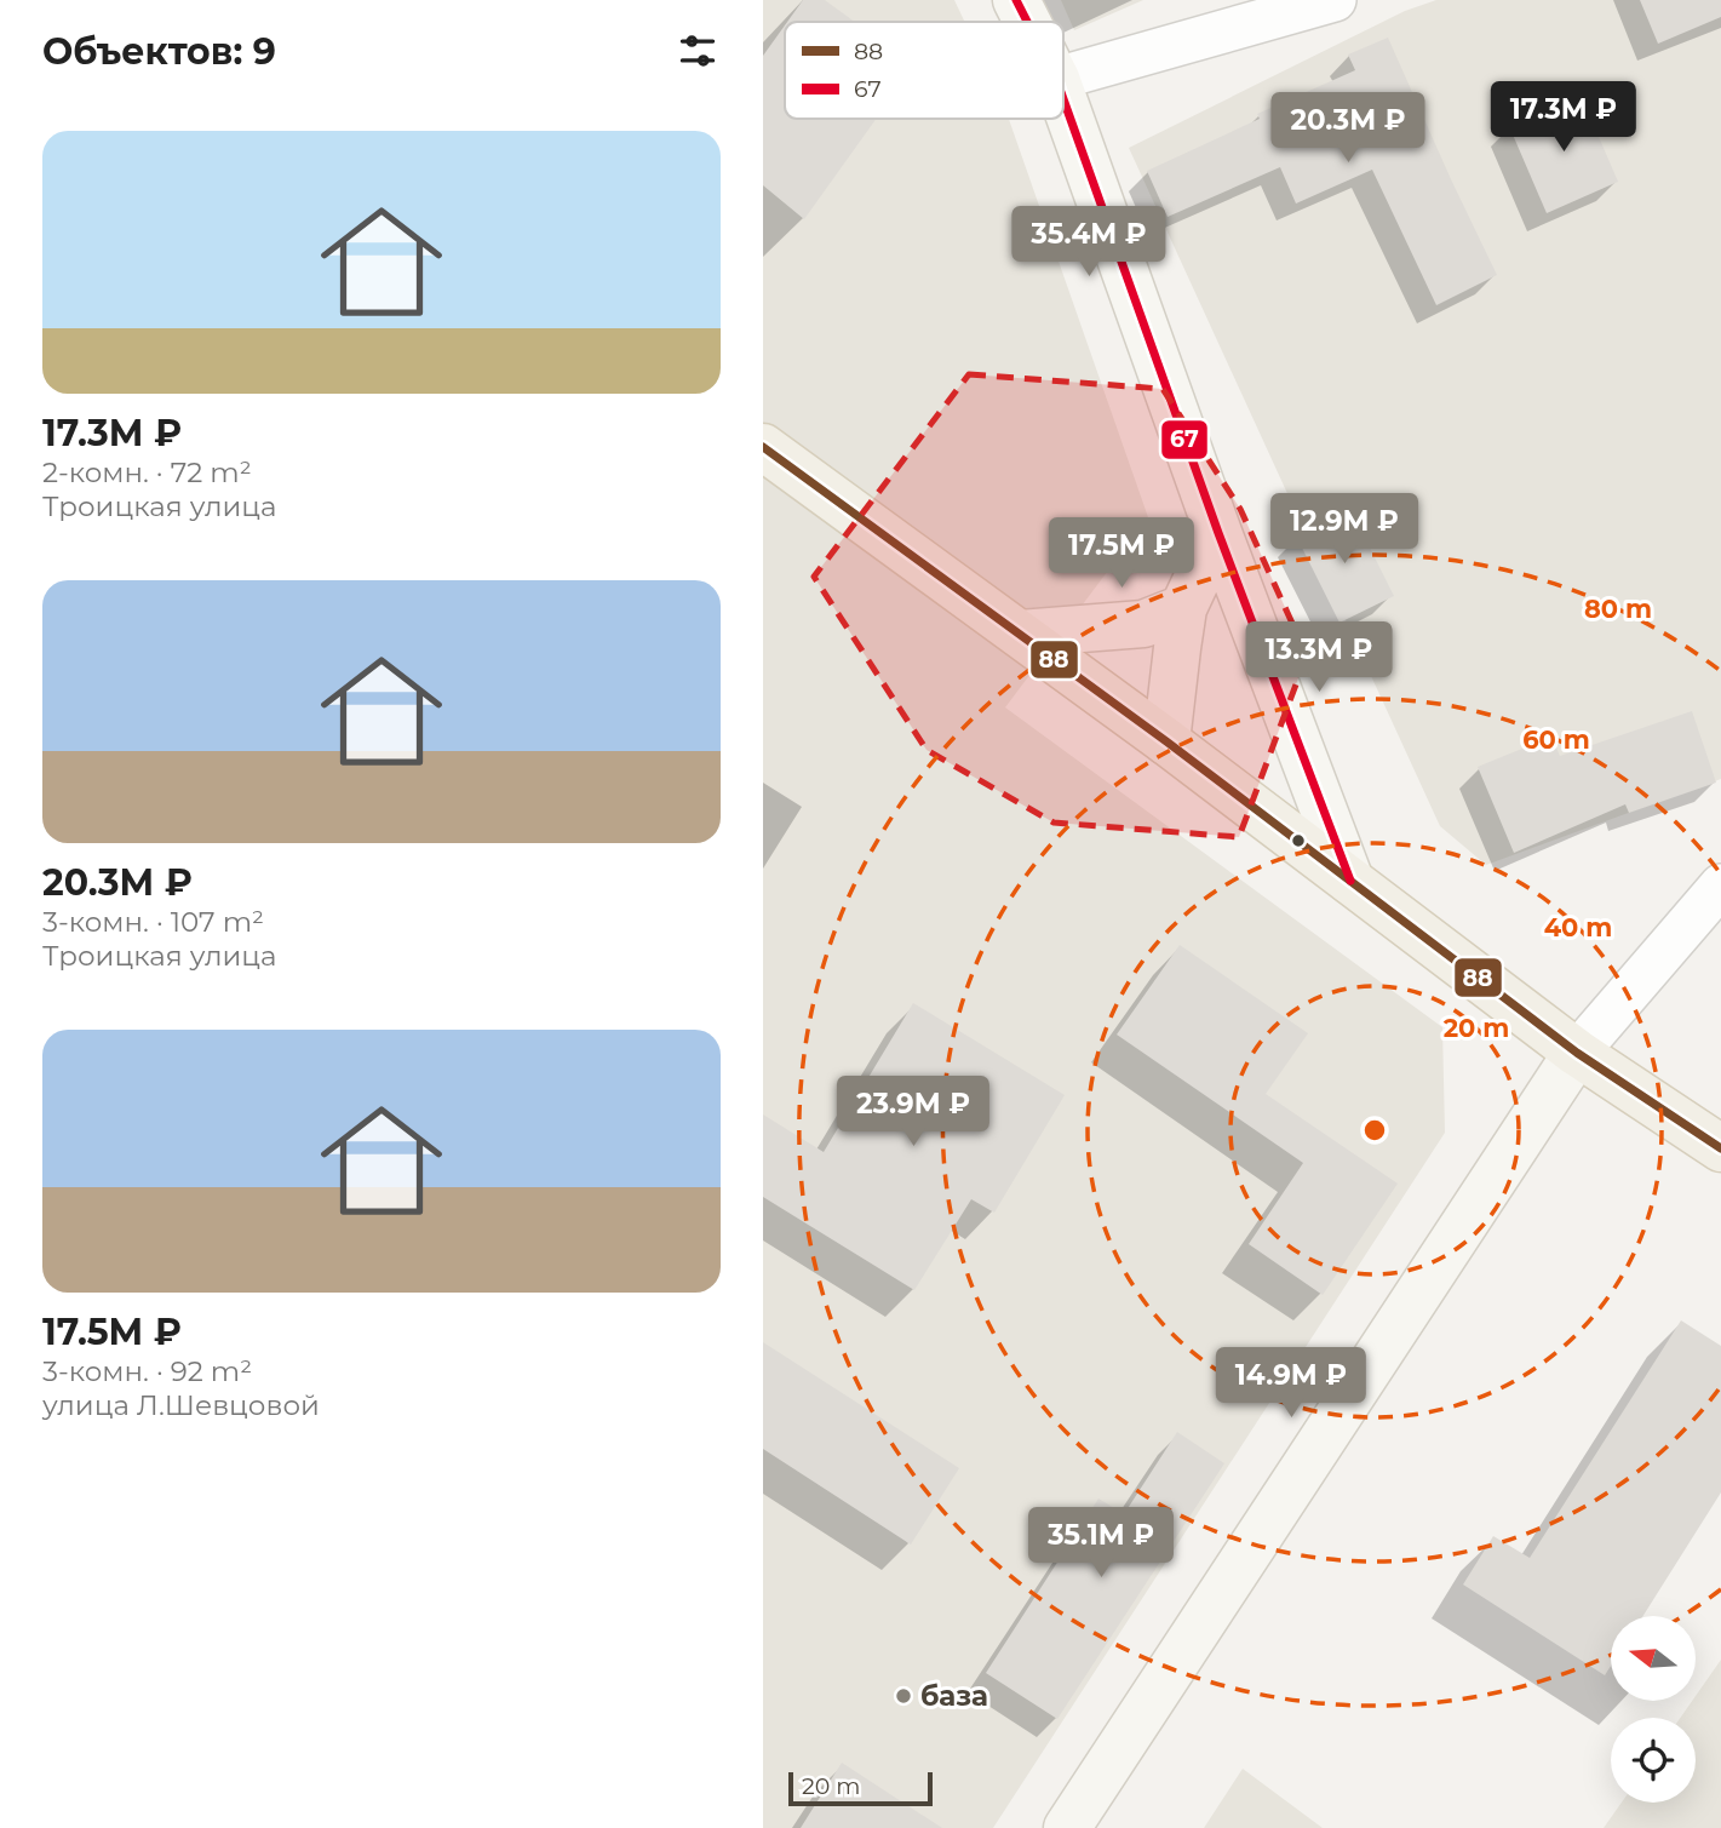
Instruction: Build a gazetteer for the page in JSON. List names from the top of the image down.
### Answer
{
  "places": ["база"],
  "lines": ["transit line 67", "transit line 88"],
  "legend": ["88", "67"],
  "scale_bar": "20 m",
  "north": "left",
  "page": {
    "heading": "Объектов: 9",
    "price": [
      "17.3M ₽",
      "20.3M ₽",
      "35.4M ₽",
      "12.9M ₽",
      "17.5M ₽",
      "13.3M ₽",
      "23.9M ₽",
      "14.9M ₽",
      "35.1M ₽"
    ],
    "list": [
      {
        "name": "17.3M ₽",
        "note": "2-комн. · 72 m² · Троицкая улица"
      },
      {
        "name": "20.3M ₽",
        "note": "3-комн. · 107 m² · Троицкая улица"
      },
      {
        "name": "17.5M ₽",
        "note": "3-комн. · 92 m² · улица Л.Шевцовой"
      }
    ],
    "scale": "20 m"
  },
  "rings": [
    "80 m",
    "60 m",
    "40 m",
    "20 m"
  ]
}
